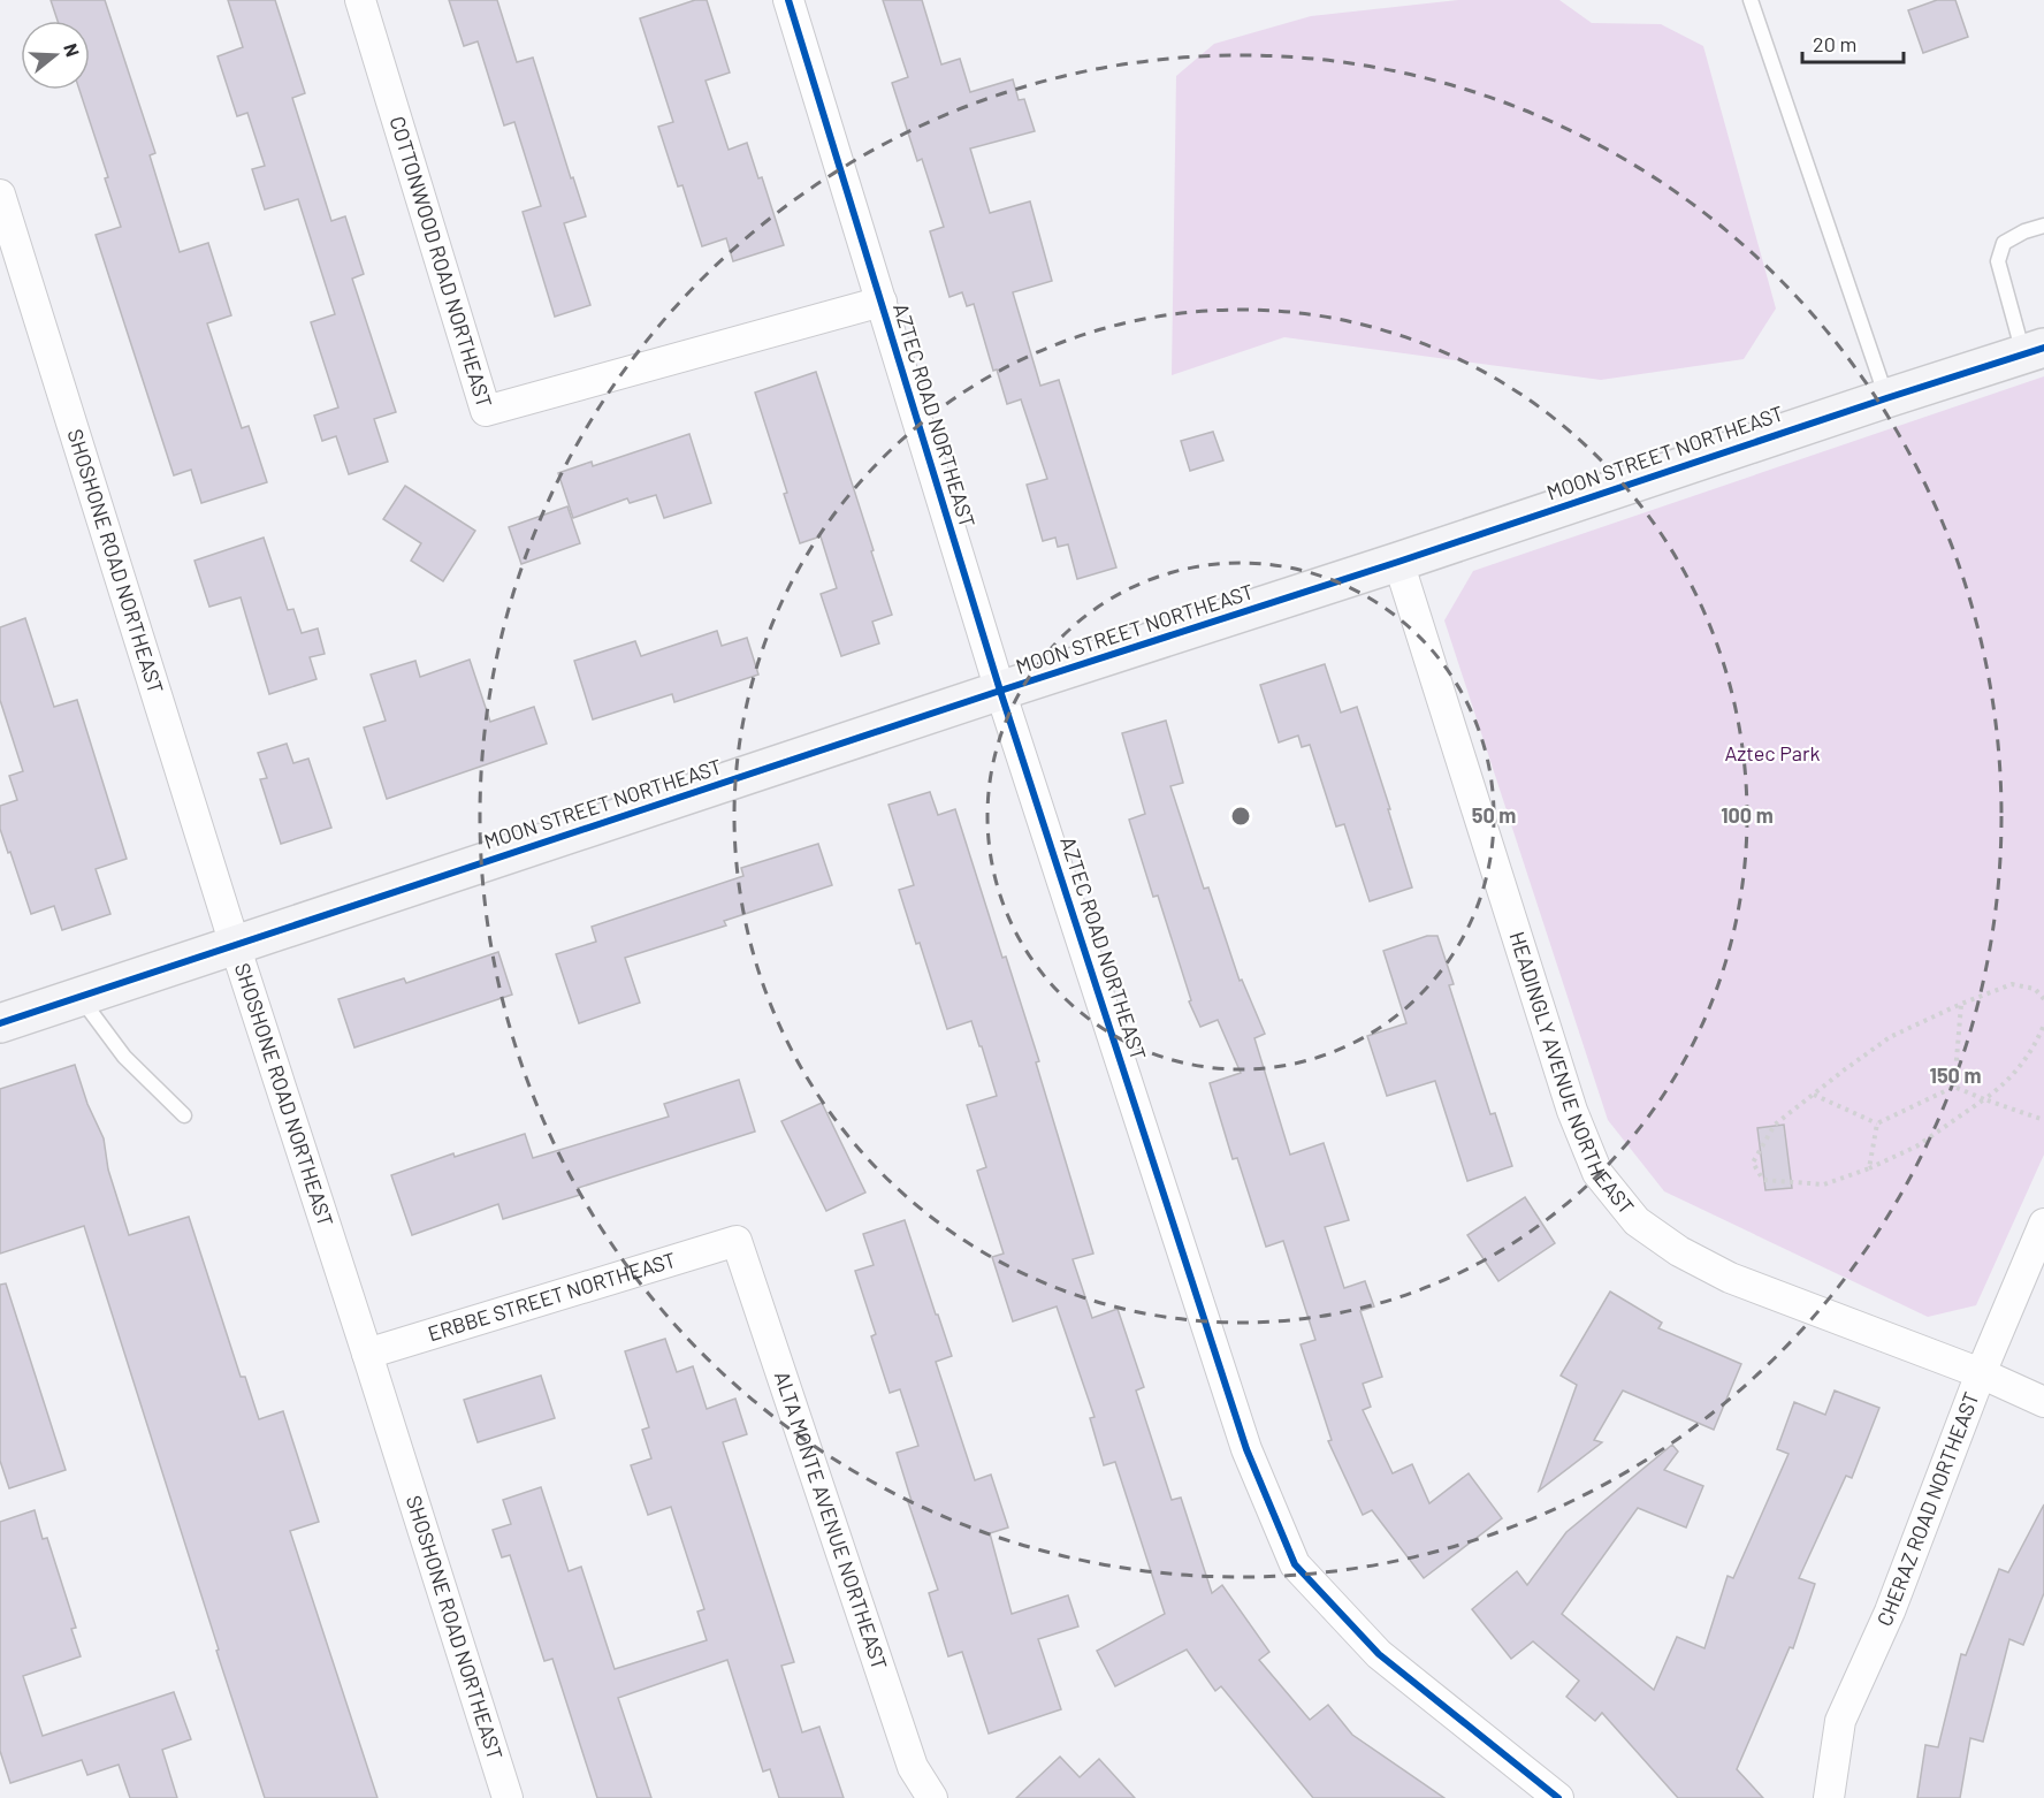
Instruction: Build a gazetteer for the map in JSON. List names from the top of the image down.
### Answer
{
  "streets": {
    "street": [
      "COTTONWOOD ROAD NORTHEAST",
      "AZTEC ROAD NORTHEAST",
      "MOON STREET NORTHEAST",
      "SHOSHONE ROAD NORTHEAST",
      "HEADINGLY AVENUE NORTHEAST",
      "ERBBE STREET NORTHEAST",
      "CHERAZ ROAD NORTHEAST",
      "ALTA MONTE AVENUE NORTHEAST"
    ]
  },
  "crossings": [
    ["COTTONWOOD ROAD NORTHEAST", "AZTEC ROAD NORTHEAST"],
    ["AZTEC ROAD NORTHEAST", "MOON STREET NORTHEAST"],
    ["MOON STREET NORTHEAST", "SHOSHONE ROAD NORTHEAST"],
    ["MOON STREET NORTHEAST", "HEADINGLY AVENUE NORTHEAST"],
    ["SHOSHONE ROAD NORTHEAST", "ERBBE STREET NORTHEAST"],
    ["HEADINGLY AVENUE NORTHEAST", "CHERAZ ROAD NORTHEAST"],
    ["ERBBE STREET NORTHEAST", "ALTA MONTE AVENUE NORTHEAST"]
  ],
  "parks": ["Aztec Park"],
  "scale_bar": "20 m",
  "north": "right",
  "rings": ["50 m", "100 m", "150 m"]
}
